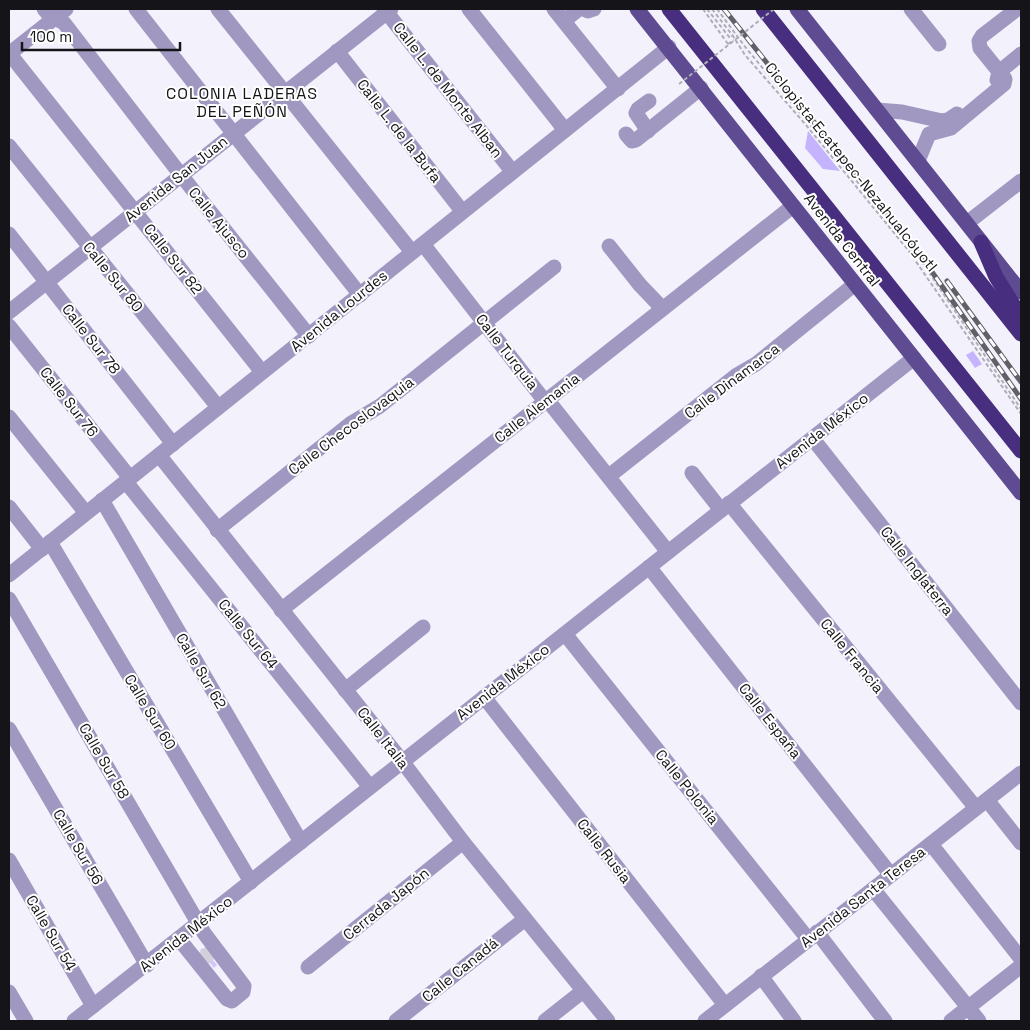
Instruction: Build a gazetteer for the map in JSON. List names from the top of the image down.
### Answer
{
  "streets": {
    "highway": ["Avenida Central"],
    "street": [
      "Calle L. de Monte Alban",
      "Calle L. de la Bufa",
      "Avenida San Juan",
      "Calle Ajusco",
      "Calle Sur 82",
      "Calle Sur 80",
      "Avenida Lourdes",
      "Calle Sur 78",
      "Calle Turquia",
      "Calle Dinamarca",
      "Calle Sur 76",
      "Calle Alemania",
      "Calle Checoslovaquia",
      "Avenida México",
      "Calle Inglaterra",
      "Calle Sur 64",
      "Calle Francia",
      "Calle Sur 62",
      "Calle Sur 60",
      "Calle España",
      "Calle Italia",
      "Calle Sur 58",
      "Calle Polonia",
      "Calle Sur 56",
      "Calle Rusia",
      "Avenida Santa Teresa",
      "Cerrada Japón",
      "Calle Sur 54",
      "Calle Canadá"
    ],
    "path": ["Ciclopista Ecatepec-Nezahualcóyotl"]
  },
  "crossings": [
    ["Calle L. de Monte Alban", "Avenida San Juan"],
    ["Calle L. de Monte Alban", "Avenida Lourdes"],
    ["Calle L. de la Bufa", "Avenida San Juan"],
    ["Calle L. de la Bufa", "Avenida Lourdes"],
    ["Avenida San Juan", "Calle Ajusco"],
    ["Avenida San Juan", "Calle Sur 82"],
    ["Avenida San Juan", "Calle Sur 80"],
    ["Avenida San Juan", "Calle Sur 78"],
    ["Avenida San Juan", "Calle Turquia"],
    ["Calle Ajusco", "Avenida Lourdes"],
    ["Avenida Central", "Avenida Lourdes"],
    ["Avenida Central", "Calle Dinamarca"],
    ["Avenida Central", "Calle Alemania"],
    ["Avenida Central", "Avenida México"],
    ["Calle Sur 82", "Avenida Lourdes"],
    ["Calle Sur 80", "Avenida Lourdes"],
    ["Avenida Lourdes", "Calle Sur 78"],
    ["Avenida Lourdes", "Calle Turquia"],
    ["Avenida Lourdes", "Calle Sur 76"],
    ["Avenida Lourdes", "Calle Sur 64"],
    ["Avenida Lourdes", "Calle Sur 62"],
    ["Avenida Lourdes", "Calle Sur 60"],
    ["Avenida Lourdes", "Calle Italia"],
    ["Calle Turquia", "Calle Dinamarca"],
    ["Calle Turquia", "Calle Alemania"],
    ["Calle Turquia", "Calle Checoslovaquia"],
    ["Calle Turquia", "Avenida México"],
    ["Calle Sur 76", "Calle Sur 64"],
    ["Calle Alemania", "Calle Italia"],
    ["Calle Checoslovaquia", "Calle Italia"],
    ["Avenida México", "Calle Inglaterra"],
    ["Avenida México", "Calle Sur 64"],
    ["Avenida México", "Calle Francia"],
    ["Avenida México", "Calle Sur 62"],
    ["Avenida México", "Calle Sur 60"],
    ["Avenida México", "Calle España"],
    ["Avenida México", "Calle Italia"],
    ["Avenida México", "Calle Sur 58"],
    ["Avenida México", "Calle Polonia"],
    ["Avenida México", "Calle Sur 56"],
    ["Avenida México", "Calle Rusia"],
    ["Avenida México", "Calle Sur 54"],
    ["Calle Francia", "Avenida Santa Teresa"],
    ["Calle España", "Avenida Santa Teresa"],
    ["Calle Italia", "Cerrada Japón"],
    ["Calle Italia", "Calle Canadá"],
    ["Calle Polonia", "Avenida Santa Teresa"],
    ["Calle Rusia", "Avenida Santa Teresa"]
  ],
  "districts": ["COLONIA LADERAS DEL PEÑÓN"],
  "scale_bar": "100 m"
}
